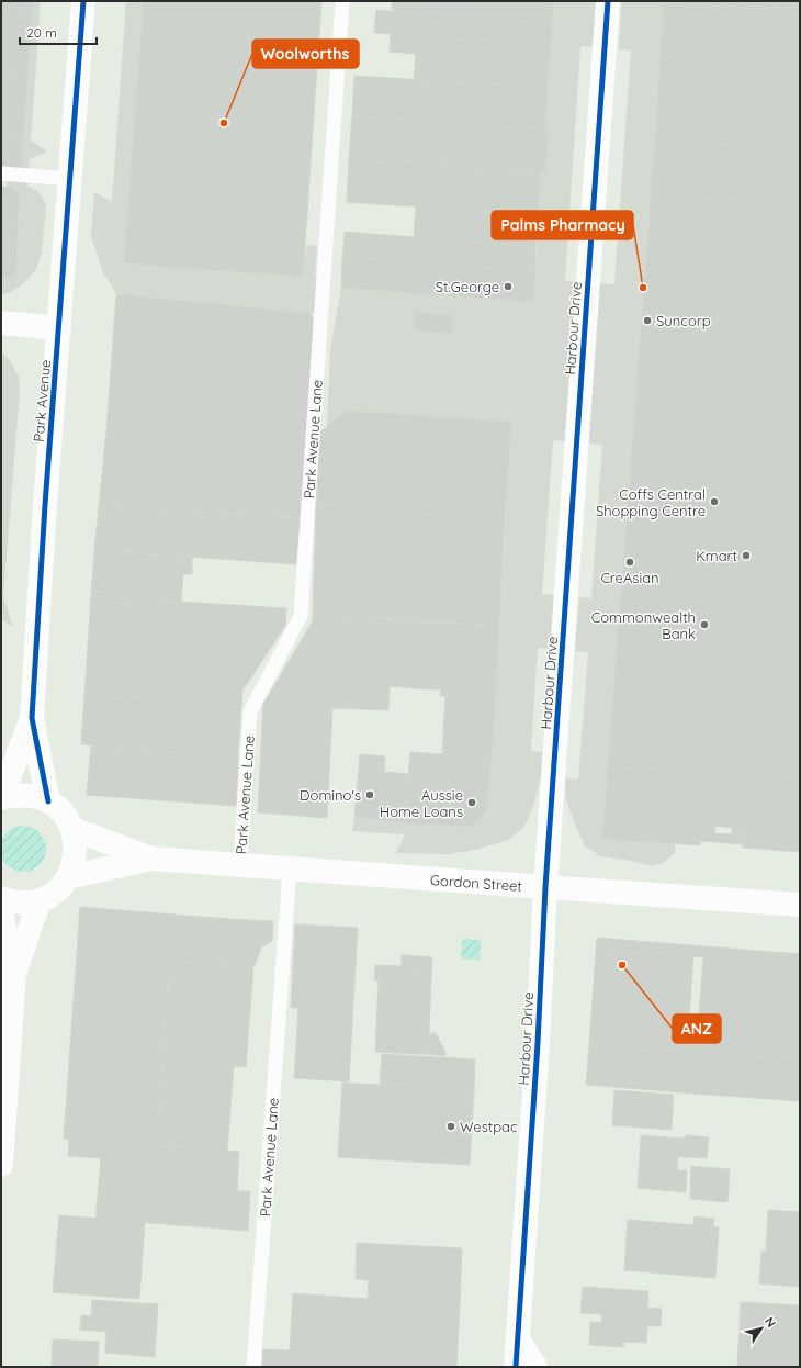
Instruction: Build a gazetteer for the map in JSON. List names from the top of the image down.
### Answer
{
  "streets": {
    "street": ["Harbour Drive", "Park Avenue", "Gordon Street"],
    "lane": ["Park Avenue Lane"]
  },
  "crossings": [
    ["Harbour Drive", "Gordon Street"],
    ["Park Avenue Lane", "Gordon Street"]
  ],
  "places": [
    "Woolworths",
    "St.George",
    "Palms Pharmacy",
    "Suncorp",
    "Coffs Central Shopping Centre",
    "Kmart",
    "CreAsian",
    "Commonwealth Bank",
    "Domino's",
    "Aussie Home Loans",
    "ANZ",
    "Westpac"
  ],
  "scale_bar": "20 m",
  "north": "top right"
}
